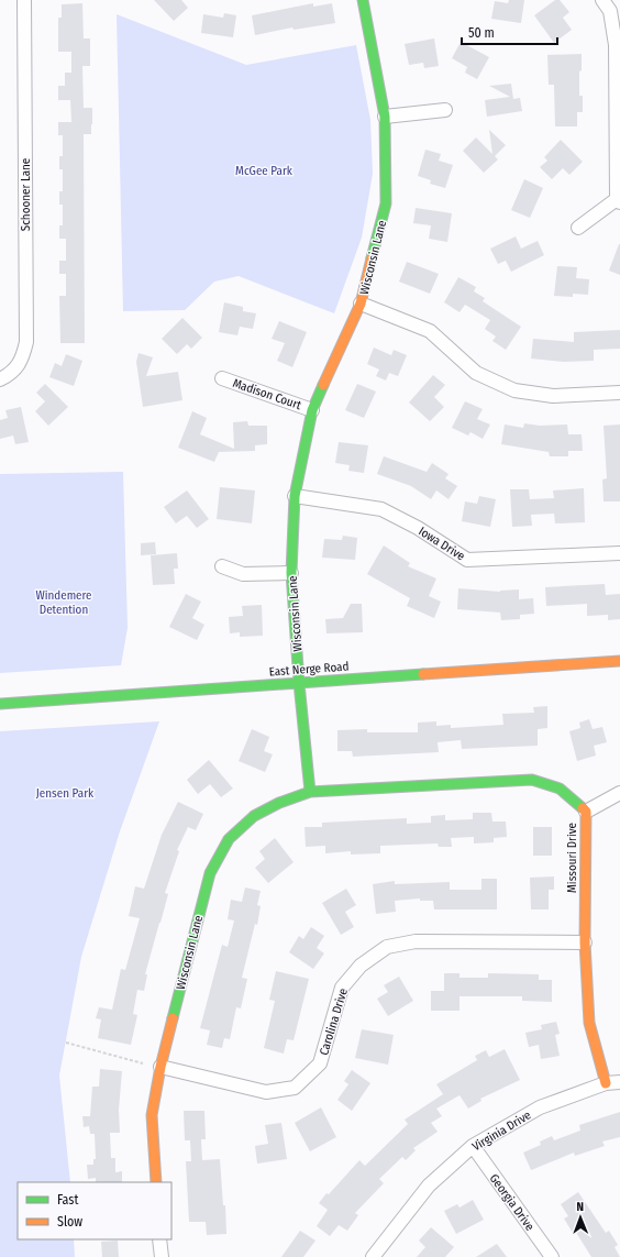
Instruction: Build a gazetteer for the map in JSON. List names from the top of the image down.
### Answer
{
  "streets": {
    "street": [
      "Schooner Lane",
      "Wisconsin Lane",
      "Madison Court",
      "Iowa Drive",
      "East Nerge Road",
      "Missouri Drive",
      "Carolina Drive",
      "Virginia Drive",
      "Georgia Drive"
    ]
  },
  "crossings": [
    ["Wisconsin Lane", "Madison Court"],
    ["Wisconsin Lane", "Iowa Drive"],
    ["Wisconsin Lane", "East Nerge Road"],
    ["Wisconsin Lane", "Missouri Drive"],
    ["Wisconsin Lane", "Carolina Drive"],
    ["Missouri Drive", "Carolina Drive"],
    ["Missouri Drive", "Virginia Drive"],
    ["Virginia Drive", "Georgia Drive"]
  ],
  "parks": ["McGee Park", "Windemere Detention", "Jensen Park"],
  "legend": ["Fast", "Slow"],
  "scale_bar": "50 m",
  "north": "top"
}
